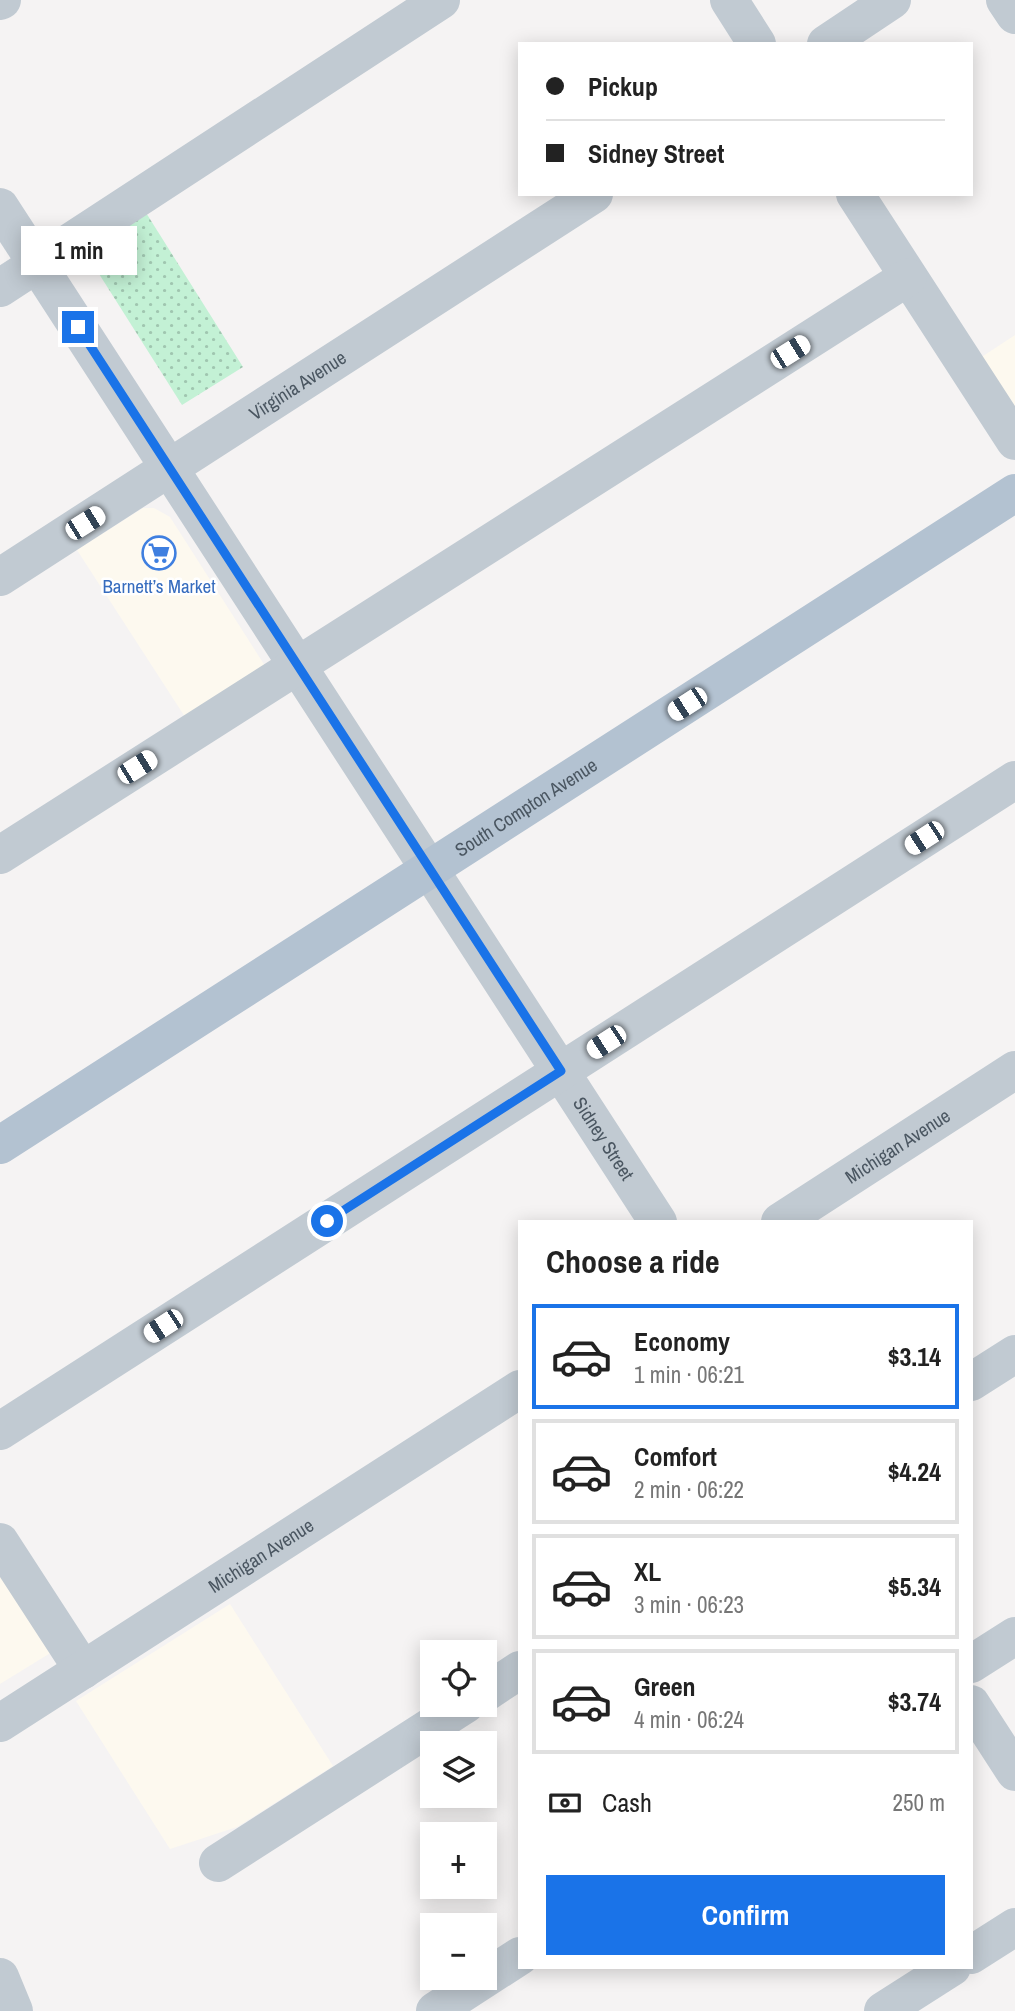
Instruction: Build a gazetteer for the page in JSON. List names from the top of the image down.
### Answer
{
  "streets": {
    "main road": ["South Compton Avenue"],
    "street": ["Virginia Avenue", "Sidney Street", "Michigan Avenue"]
  },
  "crossings": [
    ["Virginia Avenue", "Sidney Street"],
    ["South Compton Avenue", "Sidney Street"]
  ],
  "places": {
    "supermarket": ["Barnett’s Market"]
  },
  "page": {
    "banner": ["Pickup", "Sidney Street"],
    "bubble": "1 min",
    "heading": "Choose a ride",
    "list": [
      {
        "name": "Economy",
        "note": "1 min · 06:21",
        "value": "$3.14"
      },
      {
        "name": "Comfort",
        "note": "2 min · 06:22",
        "value": "$4.24"
      },
      {
        "name": "XL",
        "note": "3 min · 06:23",
        "value": "$5.34"
      },
      {
        "name": "Green",
        "note": "4 min · 06:24",
        "value": "$3.74"
      }
    ],
    "map_buttons": ["+", "−"],
    "pay": ["Cash", "250 m"],
    "buttons": "Confirm"
  }
}
